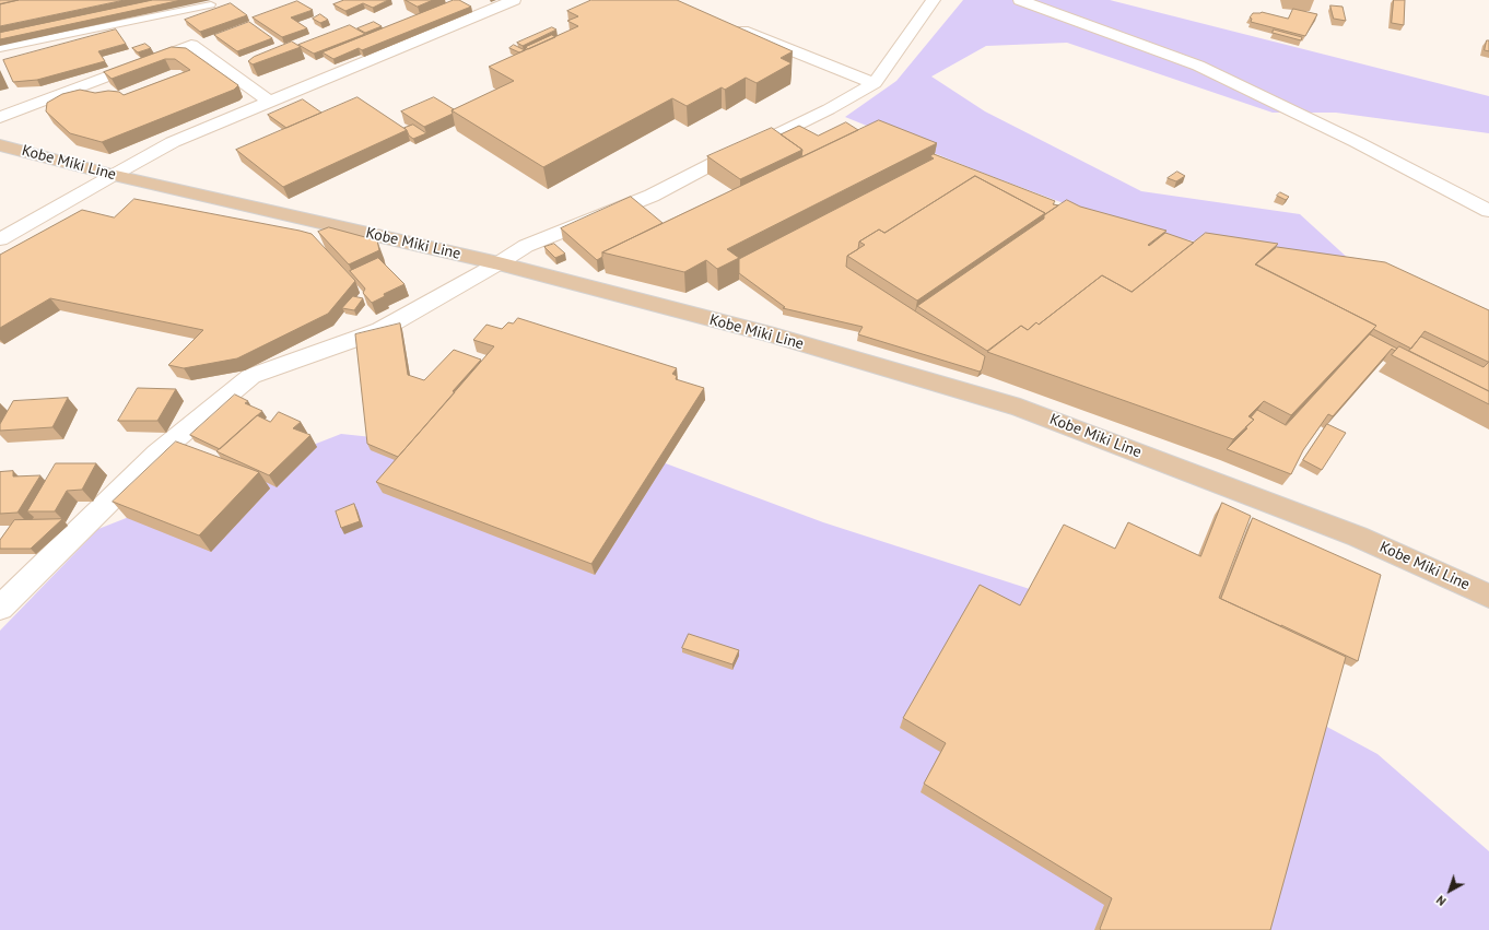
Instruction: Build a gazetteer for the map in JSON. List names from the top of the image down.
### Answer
{
  "streets": {
    "main road": ["Kobe Miki Line"]
  },
  "north": "bottom left"
}
